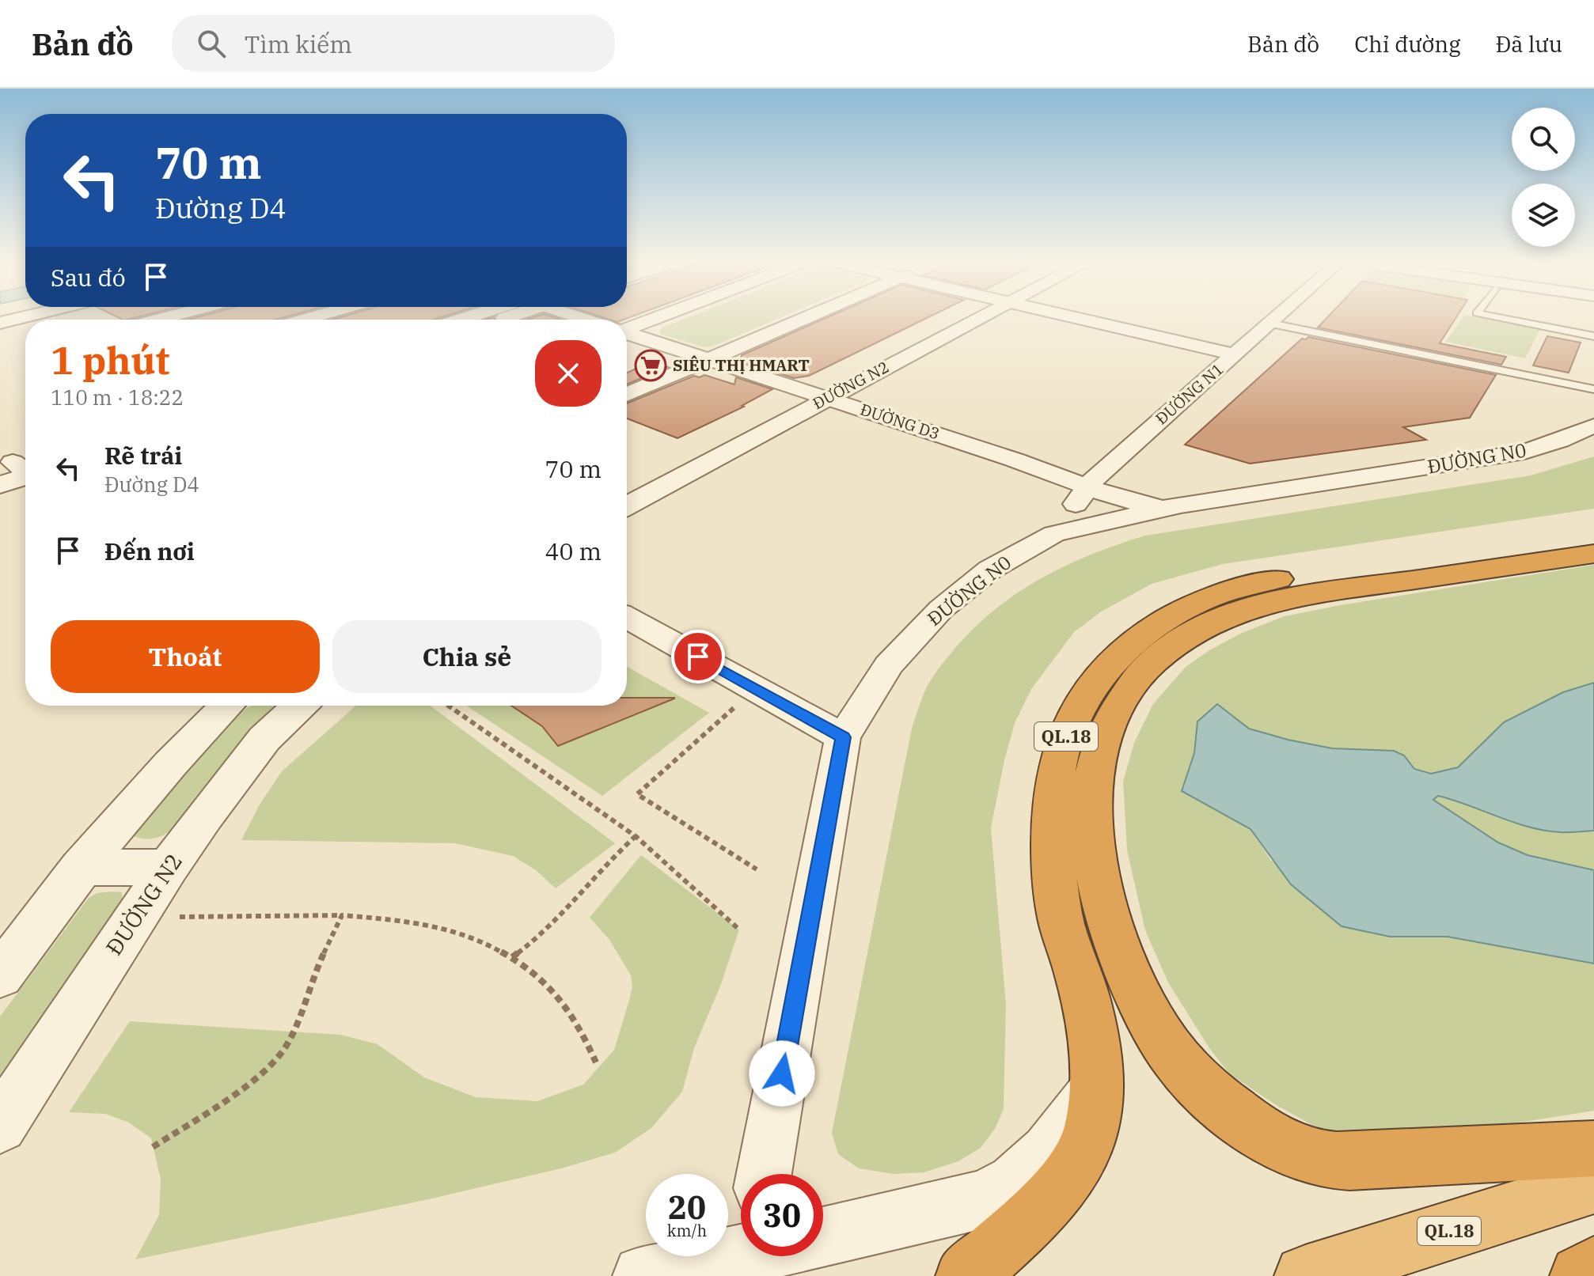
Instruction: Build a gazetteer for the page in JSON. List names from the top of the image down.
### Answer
{
  "streets": {
    "highway": ["QL.18"],
    "street": [
      "ĐƯỜNG N2",
      "ĐƯỜNG N1",
      "ĐƯỜNG D3",
      "ĐƯỜNG N0"
    ]
  },
  "crossings": [
    ["ĐƯỜNG N2", "ĐƯỜNG D3"],
    ["ĐƯỜNG N1", "ĐƯỜNG D3"],
    ["ĐƯỜNG N1", "ĐƯỜNG N0"],
    ["ĐƯỜNG D3", "ĐƯỜNG N0"]
  ],
  "places": {
    "supermarket": ["SIÊU THỊ HMART"]
  },
  "page": {
    "header": "Bản đồ",
    "search": "Tìm kiếm",
    "nav": ["Bản đồ", "Chỉ đường", "Đã lưu"],
    "turn": ["70 m", "Đường D4"],
    "then": "Sau đó",
    "heading": ["1 phút", "110 m · 18:22"],
    "list": [
      {
        "name": "Rẽ trái",
        "note": "Đường D4",
        "value": "70 m"
      },
      {
        "name": "Đến nơi",
        "value": "40 m"
      }
    ],
    "buttons": ["Thoát", "Chia sẻ"],
    "speed": "20 km/h",
    "limit": "30"
  }
}
